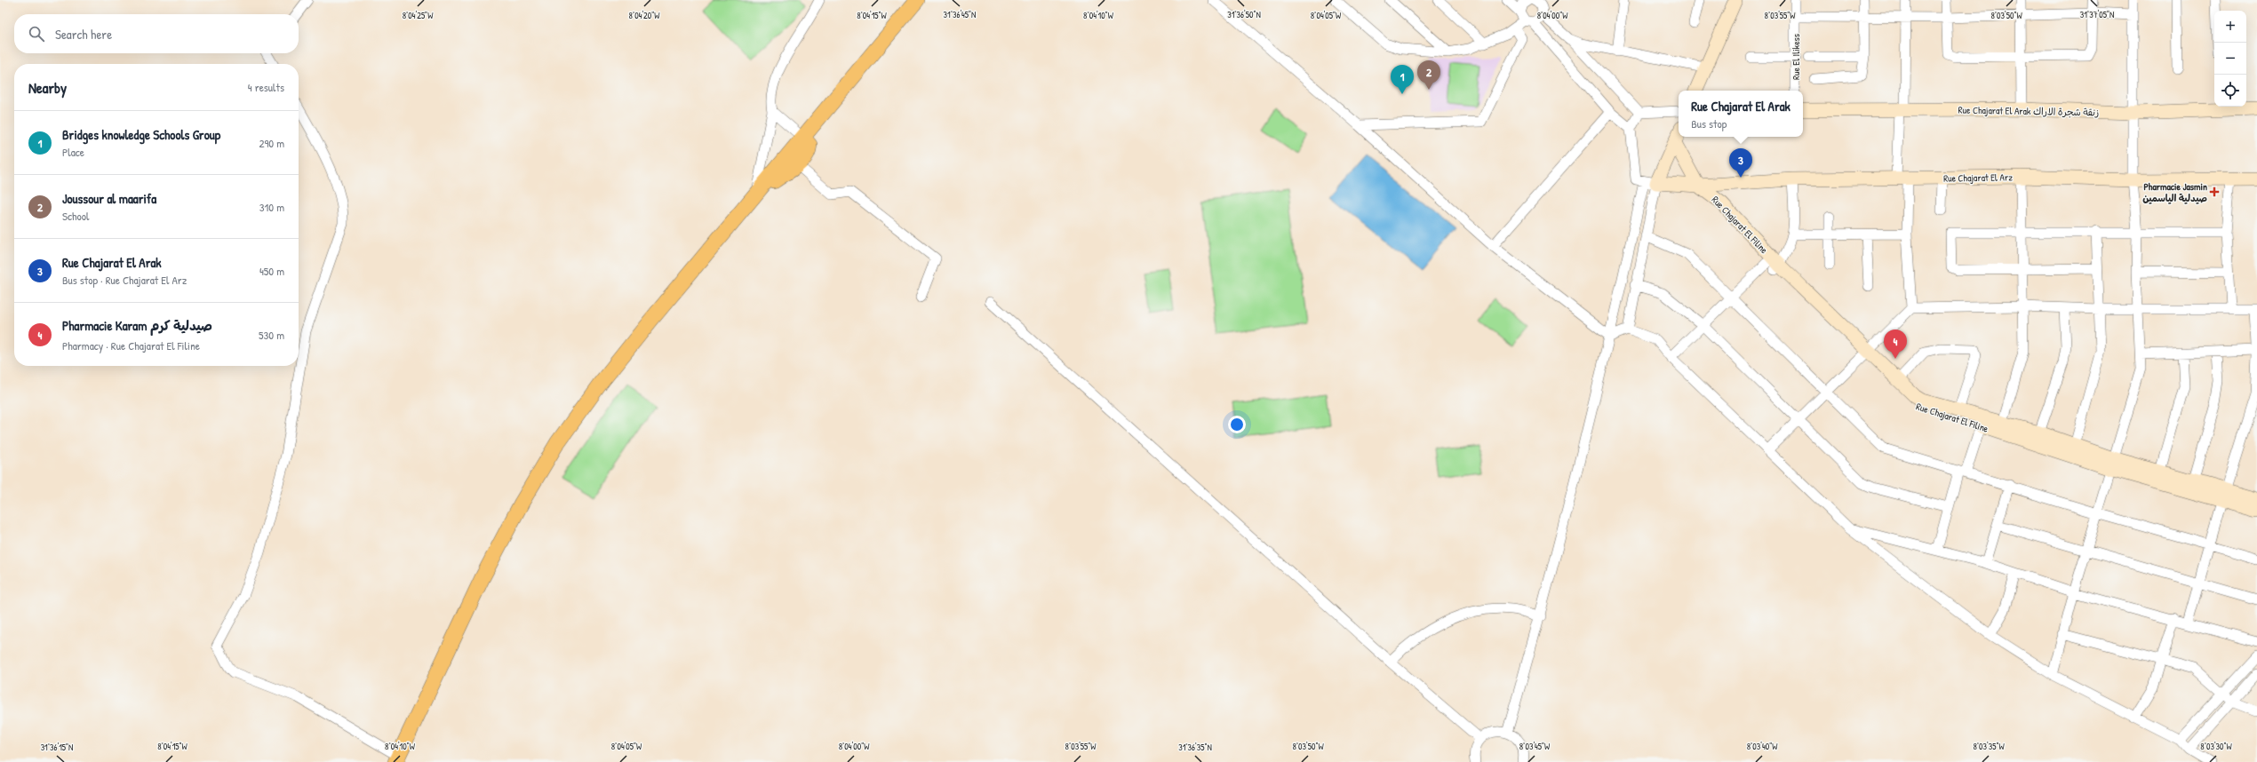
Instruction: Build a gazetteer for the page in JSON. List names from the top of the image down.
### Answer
{
  "streets": {
    "street": [
      "Rue El Ilikess",
      "Rue Chajarat El Arak زنقة شجرة الاراك",
      "Rue Chajarat El Arz",
      "Rue Chajarat El Filine"
    ]
  },
  "crossings": [
    ["Rue Chajarat El Arz", "Rue Chajarat El Filine"]
  ],
  "places": {
    "health": ["Pharmacie Jasmin صيدلية الياسمين"]
  },
  "page": {
    "map_buttons": ["+", "−"],
    "search": "Search here",
    "pins": [
      "2",
      "1",
      "3",
      "4"
    ],
    "heading": ["Nearby", "4 results"],
    "popup": ["Rue Chajarat El Arak", "Bus stop"],
    "list": [
      {
        "mark": "1",
        "name": "Bridges knowledge Schools Group",
        "note": "Place",
        "value": "290 m"
      },
      {
        "mark": "2",
        "name": "Joussour al maarifa",
        "note": "School",
        "value": "310 m"
      },
      {
        "mark": "3",
        "name": "Rue Chajarat El Arak",
        "note": "Bus stop · Rue Chajarat El Arz",
        "value": "450 m"
      },
      {
        "mark": "4",
        "name": "Pharmacie Karam صيدلية كرم",
        "note": "Pharmacy · Rue Chajarat El Filine",
        "value": "530 m"
      }
    ]
  },
  "coordinates": [
    "31°37'05\"N",
    "31°36'50\"N",
    "31°36'45\"N",
    "8°04'25\"W",
    "8°04'20\"W",
    "8°04'15\"W",
    "8°04'10\"W",
    "8°04'05\"W",
    "8°04'00\"W",
    "8°03'55\"W",
    "8°03'50\"W",
    "8°03'45\"W",
    "8°03'40\"W",
    "8°03'35\"W",
    "8°03'30\"W",
    "31°36'15\"N",
    "31°36'35\"N"
  ]
}
